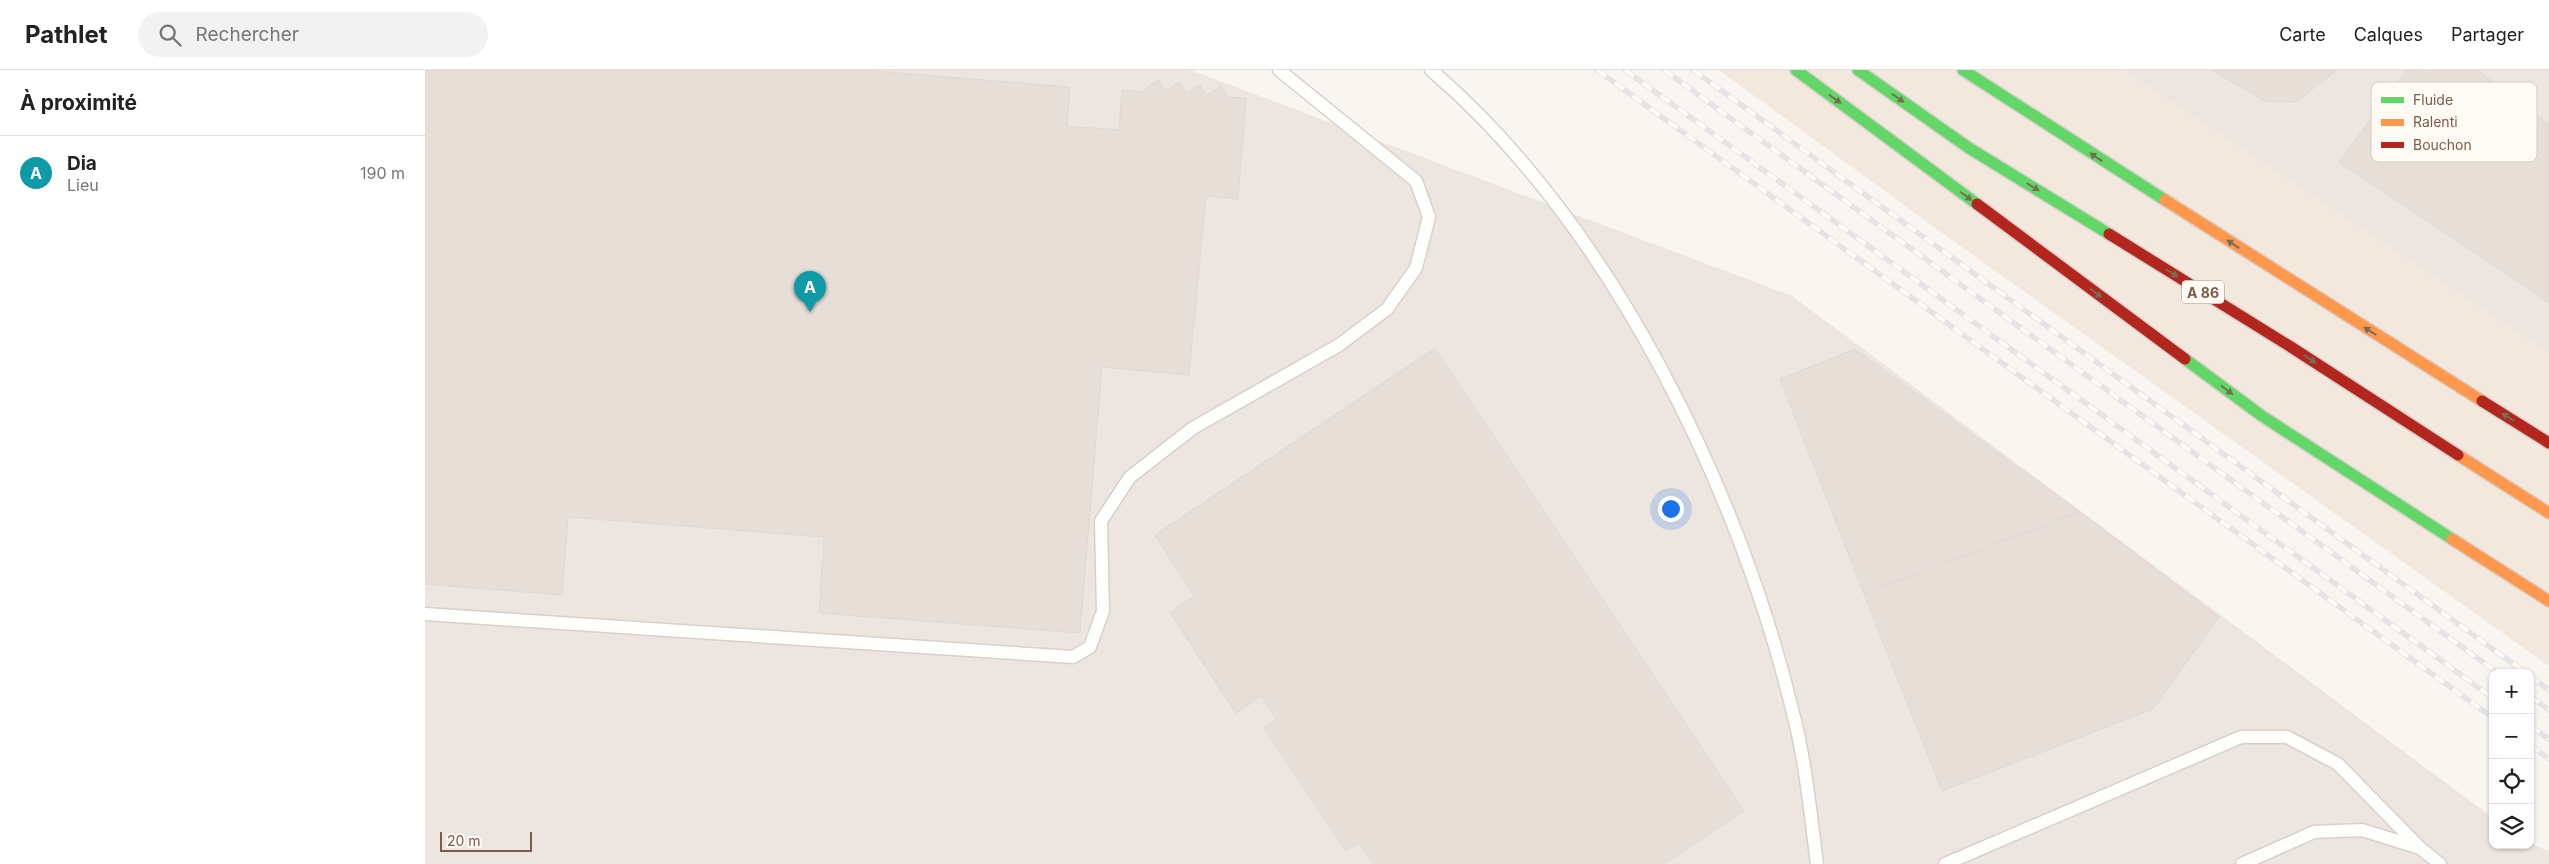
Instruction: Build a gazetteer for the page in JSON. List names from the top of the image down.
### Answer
{
  "streets": {
    "highway": ["A 86"]
  },
  "legend": ["Fluide", "Ralenti", "Bouchon"],
  "scale_bar": "20 m",
  "page": {
    "header": "Pathlet",
    "search": "Rechercher",
    "nav": ["Carte", "Calques", "Partager"],
    "heading": "À proximité",
    "list": [
      {
        "mark": "A",
        "name": "Dia",
        "note": "Lieu",
        "value": "190 m"
      }
    ],
    "pins": "A",
    "map_buttons": ["+", "−"],
    "scale": "20 m"
  }
}
